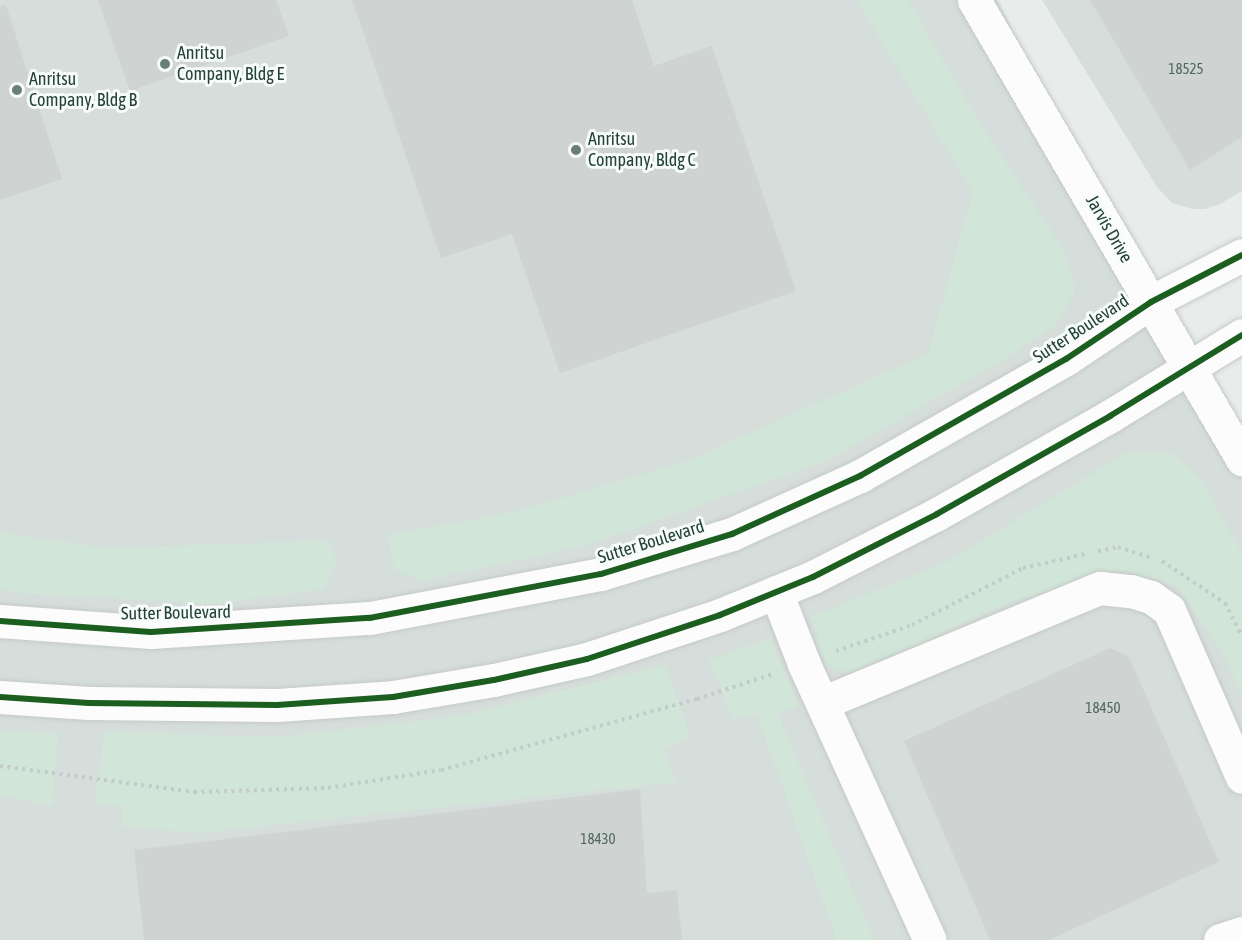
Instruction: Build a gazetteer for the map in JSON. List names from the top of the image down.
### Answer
{
  "streets": {
    "street": ["Jarvis Drive", "Sutter Boulevard"]
  },
  "crossings": [
    ["Jarvis Drive", "Sutter Boulevard"]
  ],
  "places": ["Anritsu Company, Bldg E", "Anritsu Company, Bldg B", "Anritsu Company, Bldg C"],
  "house_numbers": ["18525", "18450", "18430"]
}
